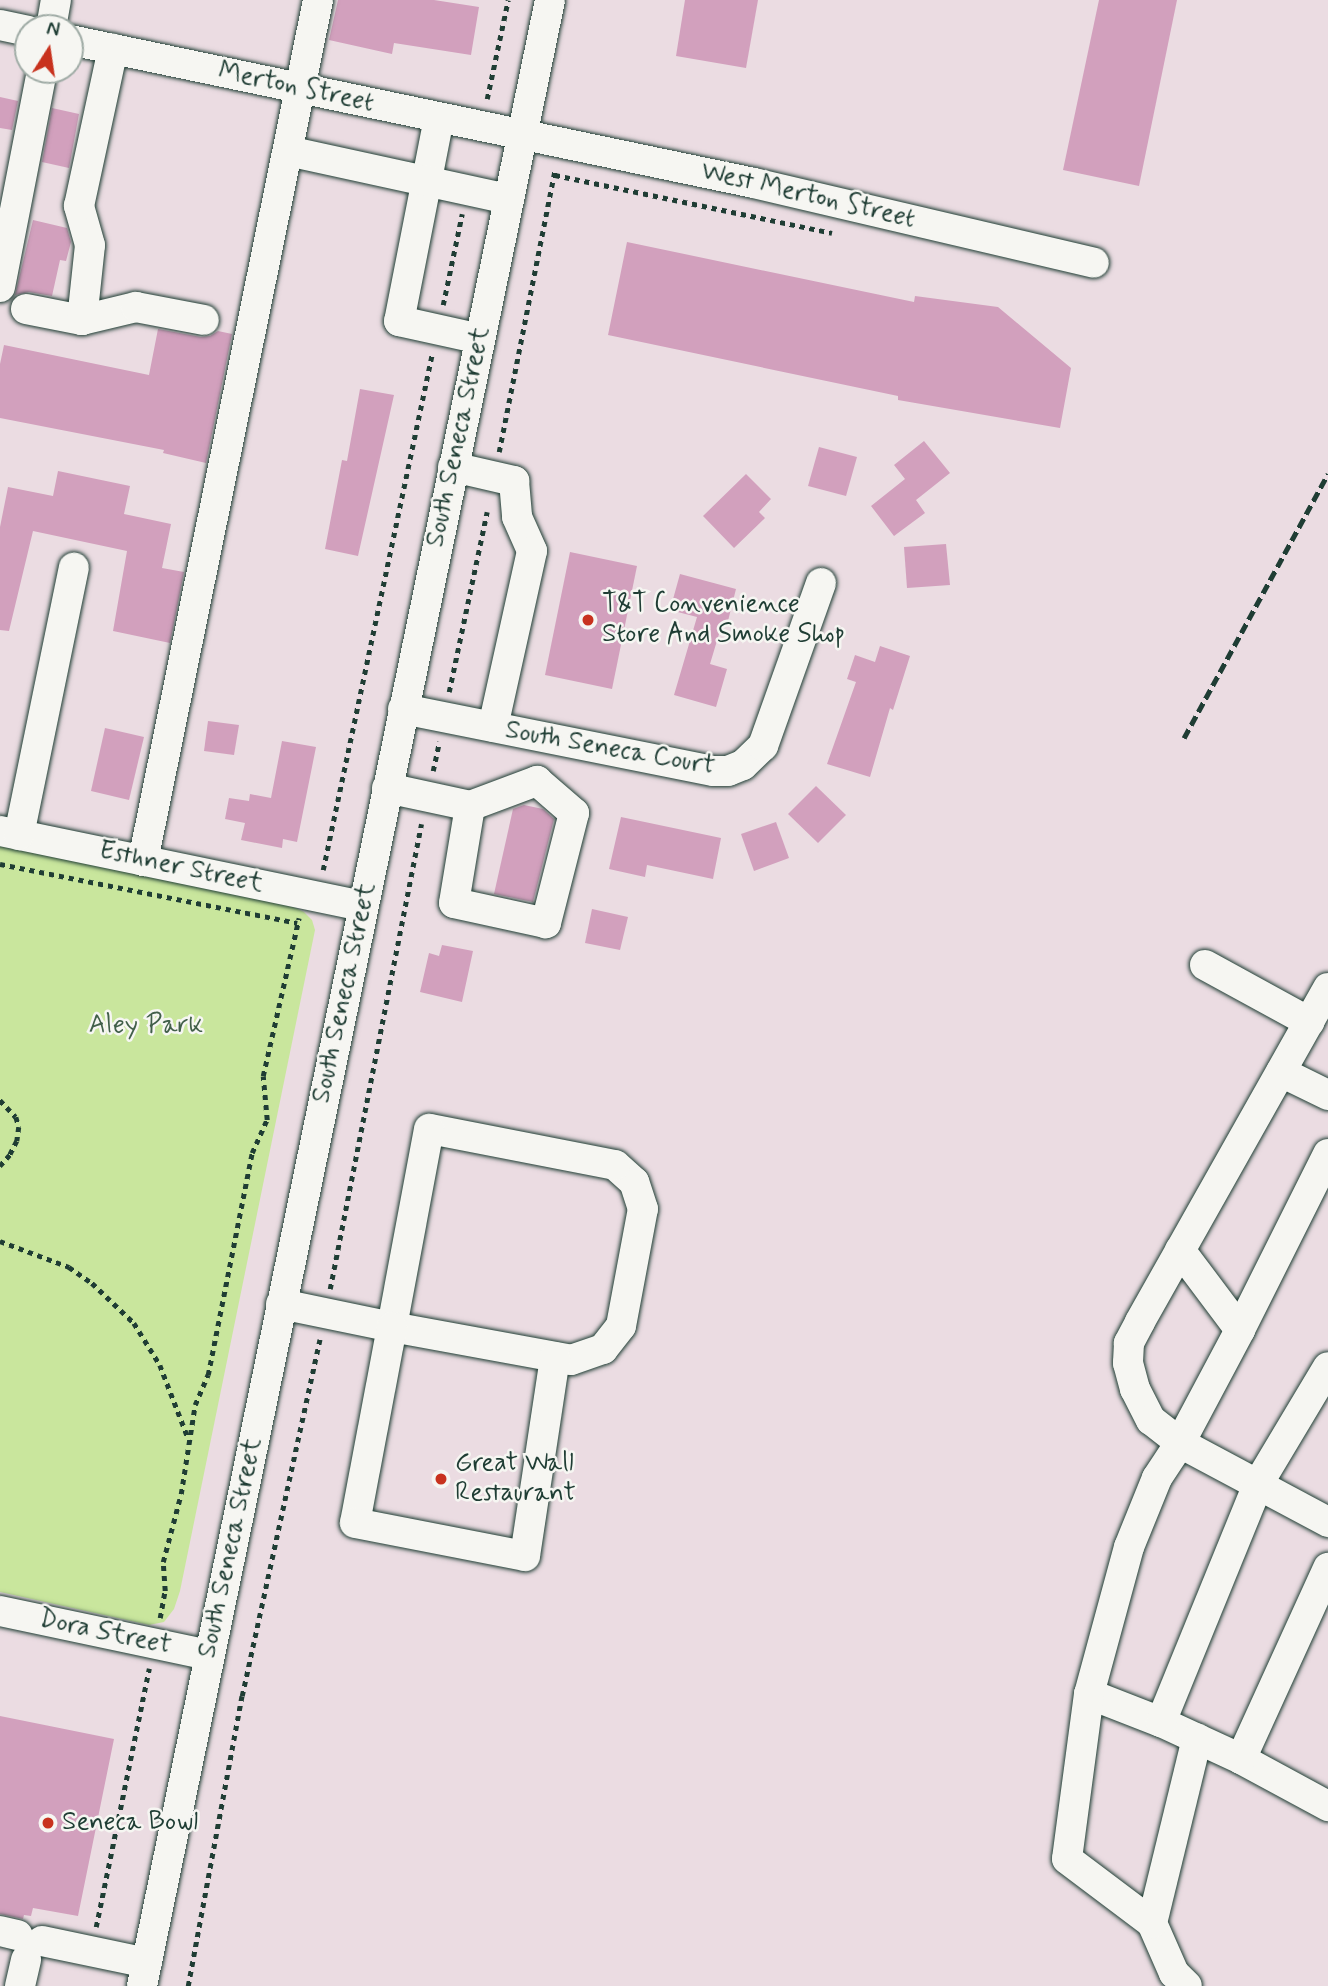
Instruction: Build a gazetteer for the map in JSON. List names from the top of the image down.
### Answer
{
  "streets": {
    "street": [
      "Merton Street",
      "West Merton Street",
      "South Seneca Street",
      "South Seneca Court",
      "Esthner Street",
      "Dora Street"
    ]
  },
  "crossings": [
    ["Merton Street", "West Merton Street"],
    ["Merton Street", "South Seneca Street"],
    ["West Merton Street", "South Seneca Street"],
    ["South Seneca Street", "South Seneca Court"],
    ["South Seneca Street", "Esthner Street"],
    ["South Seneca Street", "Dora Street"]
  ],
  "parks": ["Aley Park"],
  "places": ["T&T Convenience Store And Smoke Shop", "Great Wall Restaurant", "Seneca Bowl"],
  "north": "top"
}
